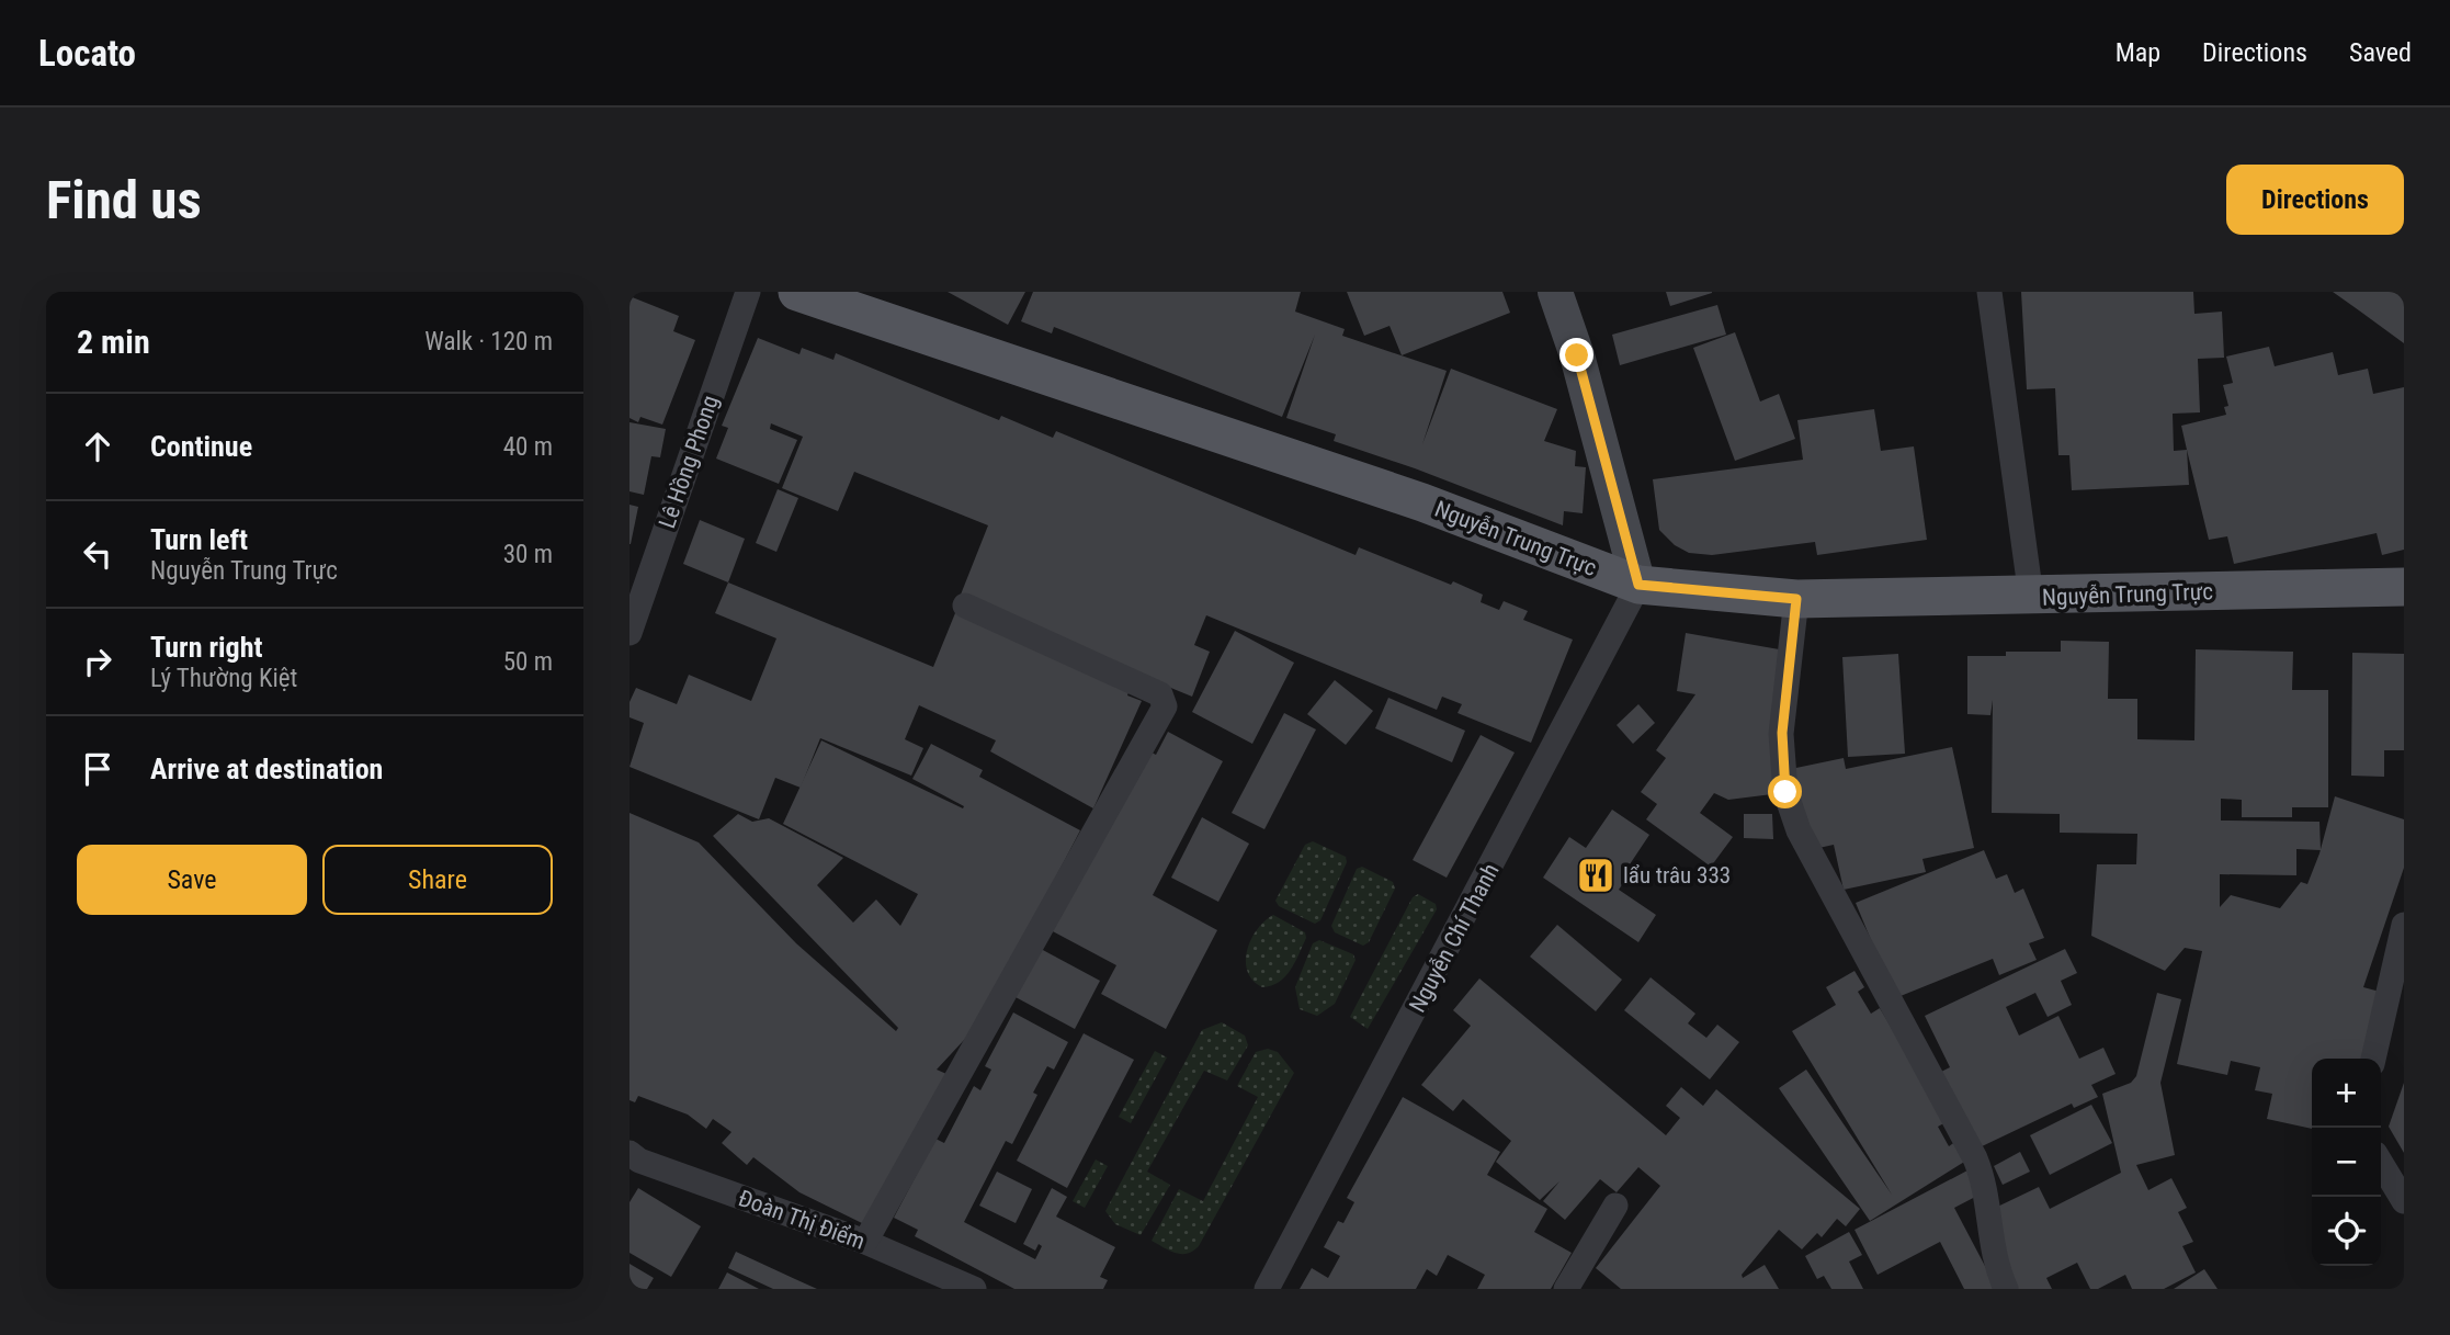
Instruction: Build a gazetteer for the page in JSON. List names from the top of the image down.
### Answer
{
  "streets": {
    "main road": ["Nguyễn Trung Trực"],
    "street": ["Lê Hồng Phong", "Nguyễn Chí Thanh", "Đoàn Thị Điểm"]
  },
  "crossings": [
    ["Nguyễn Trung Trực", "Nguyễn Chí Thanh"]
  ],
  "places": {
    "restaurant": ["lẩu trâu 333"]
  },
  "page": {
    "header": "Locato",
    "nav": ["Map", "Directions", "Saved"],
    "buttons": [
      "Directions",
      ["Save", "Share"]
    ],
    "title": "Find us",
    "heading": ["2 min", "Walk · 120 m"],
    "list": [
      ["Continue", "40 m"],
      ["Turn left", "Nguyễn Trung Trực", "30 m"],
      ["Turn right", "Lý Thường Kiệt", "50 m"],
      "Arrive at destination"
    ],
    "map_buttons": ["+", "−"]
  }
}
